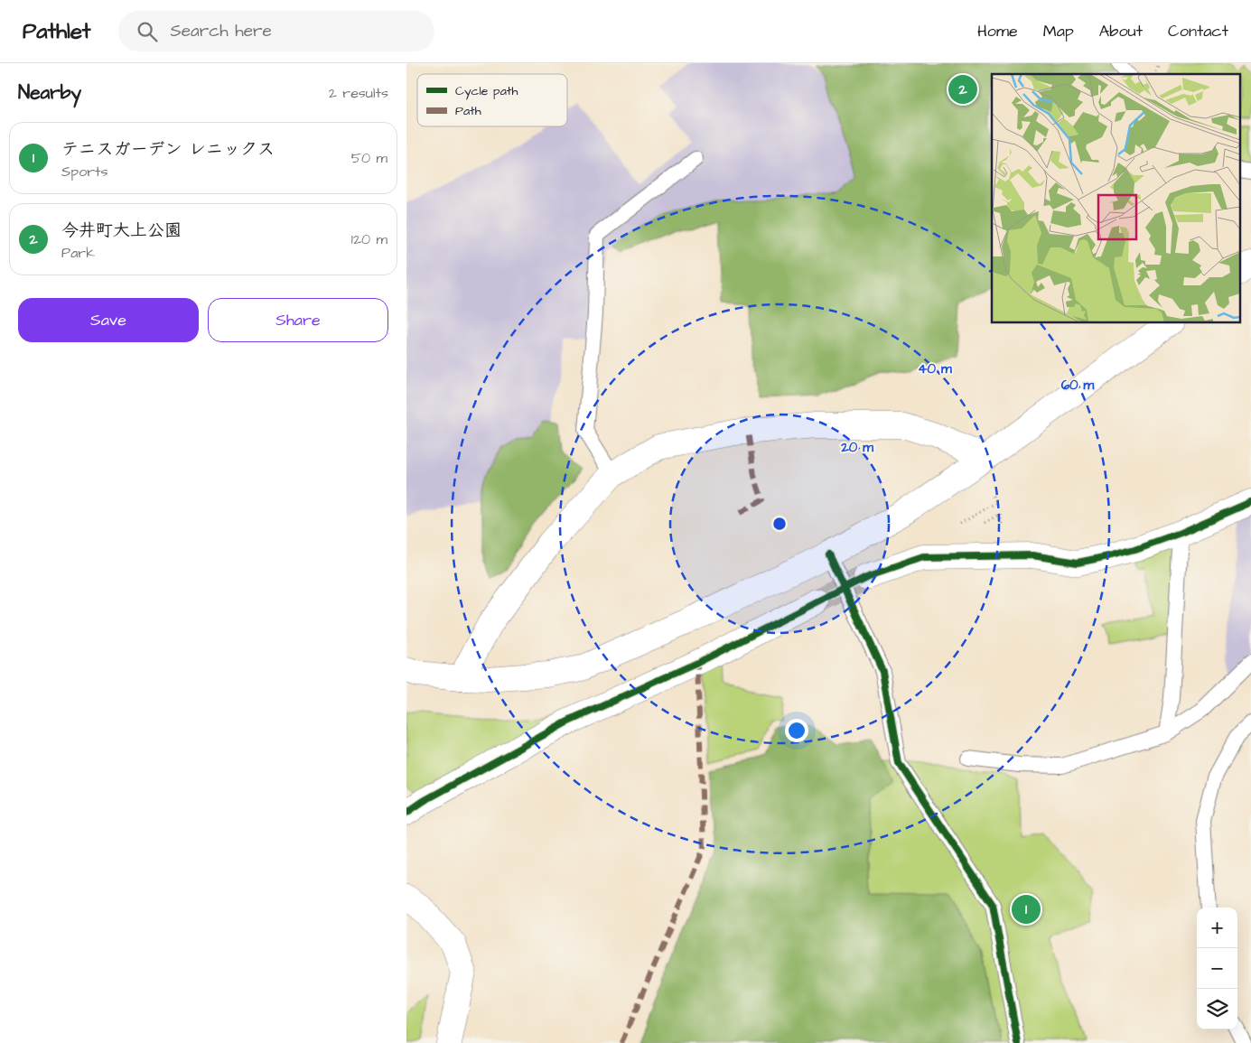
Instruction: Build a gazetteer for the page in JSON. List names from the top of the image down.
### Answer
{
  "legend": ["Cycle path", "Path"],
  "page": {
    "header": "Pathlet",
    "search": "Search here",
    "nav": [
      "Home",
      "Map",
      "About",
      "Contact"
    ],
    "heading": ["Nearby", "2 results"],
    "pins": ["2", "1"],
    "list": [
      {
        "mark": "1",
        "name": "テニスガーデン レニックス",
        "note": "Sports",
        "value": "50 m"
      },
      {
        "mark": "2",
        "name": "今井町大上公園",
        "note": "Park",
        "value": "120 m"
      }
    ],
    "buttons": ["Save", "Share"],
    "map_buttons": ["+", "−"]
  },
  "rings": ["40 m", "60 m", "20 m"]
}
